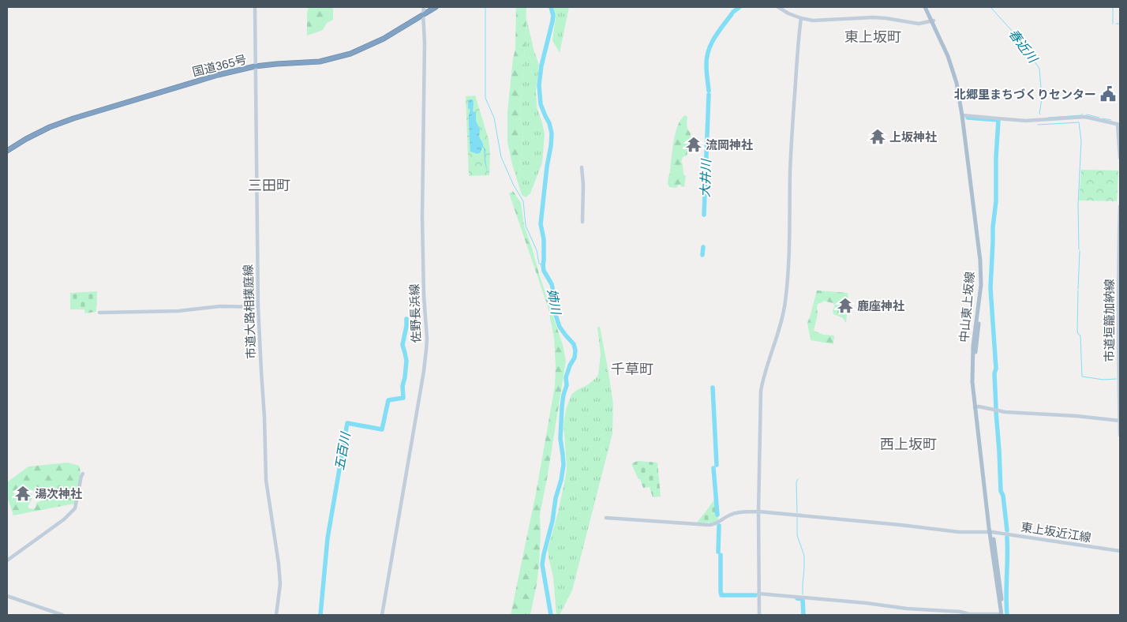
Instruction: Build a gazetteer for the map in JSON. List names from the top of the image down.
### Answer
{
  "streets": {
    "highway": ["国道365号"],
    "main road": ["中山東上坂線"],
    "street": [
      "市道大路相撲庭線",
      "佐野長浜線",
      "市道垣籠加納線",
      "東上坂近江線"
    ]
  },
  "crossings": [
    ["国道365号", "市道大路相撲庭線"],
    ["国道365号", "佐野長浜線"],
    ["中山東上坂線", "東上坂近江線"]
  ],
  "districts": [
    "東上坂町",
    "三田町",
    "千草町",
    "西上坂町"
  ],
  "water": [
    "春近川",
    "大井川",
    "姉川",
    "五百川"
  ],
  "places": {
    "public building": ["北郷里まちづくりセンター"],
    "temple": [
      "上坂神社",
      "流岡神社",
      "鹿座神社",
      "湯次神社"
    ]
  }
}
